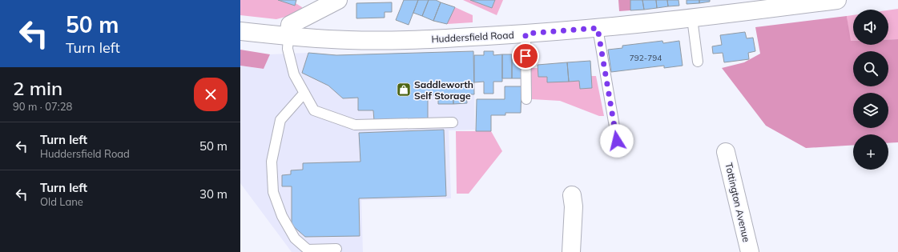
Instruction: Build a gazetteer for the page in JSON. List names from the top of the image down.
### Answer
{
  "streets": {
    "main road": ["Huddersfield Road", "Tottington Avenue"]
  },
  "places": {
    "shop": ["Saddleworth Self Storage"]
  },
  "house_numbers": ["792-794"],
  "page": {
    "turn": ["50 m", "Turn left"],
    "map_buttons": "+",
    "heading": ["2 min", "90 m · 07:28"],
    "list": [
      {
        "name": "Turn left",
        "note": "Huddersfield Road",
        "value": "50 m"
      },
      {
        "name": "Turn left",
        "note": "Old Lane",
        "value": "30 m"
      }
    ]
  }
}
